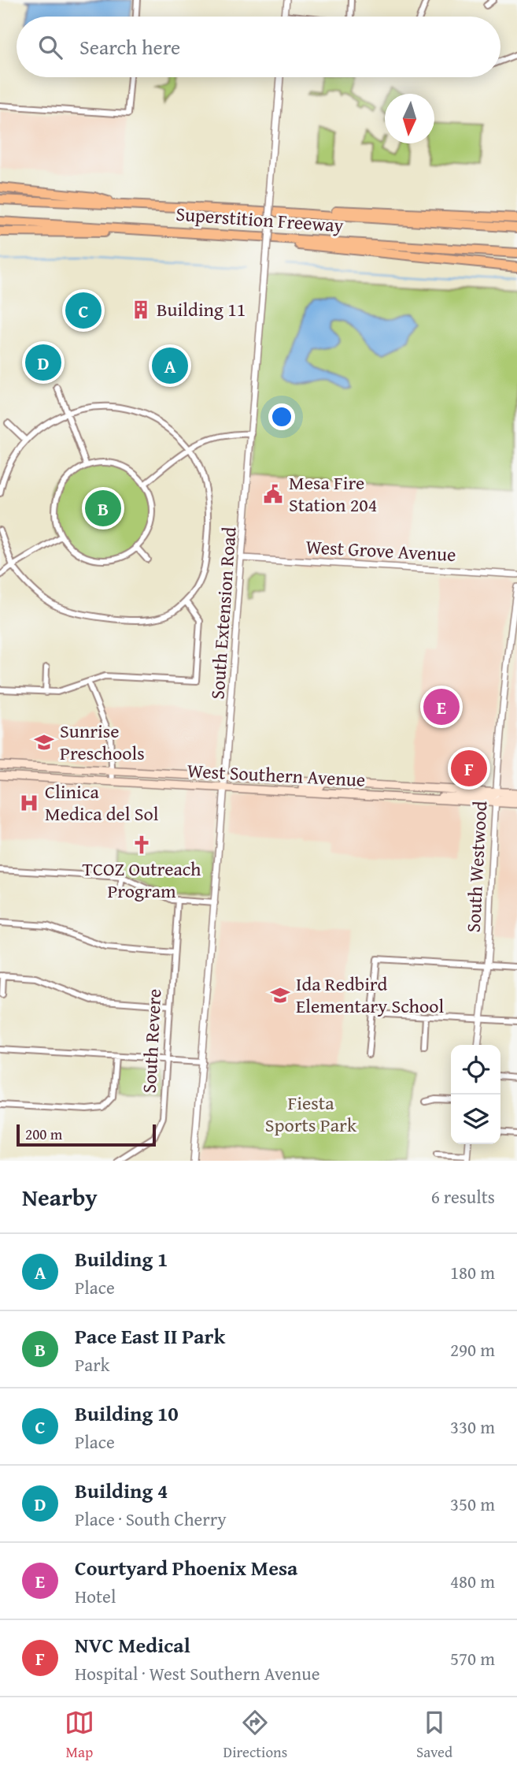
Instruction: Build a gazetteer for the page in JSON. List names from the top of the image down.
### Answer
{
  "streets": {
    "highway": ["Superstition Freeway"],
    "main road": ["West Southern Avenue"],
    "street": [
      "West Grove Avenue",
      "South Extension Road",
      "South Westwood",
      "South Revere"
    ]
  },
  "crossings": [
    ["West Grove Avenue", "South Extension Road"],
    ["South Extension Road", "West Southern Avenue"],
    ["West Southern Avenue", "South Westwood"]
  ],
  "parks": ["Fiesta Sports Park"],
  "places": {
    "building": ["Building 11"],
    "public building": ["Mesa Fire Station 204"],
    "school or university": ["Sunrise Preschools", "Ida Redbird Elementary School"],
    "hospital": ["Clinica Medica del Sol"],
    "church": ["TCOZ Outreach Program"]
  },
  "scale_bar": "200 m",
  "north": "bottom",
  "page": {
    "search": "Search here",
    "pins": [
      "C",
      "D",
      "A",
      "B",
      "E",
      "F"
    ],
    "scale": "200 m",
    "heading": ["Nearby", "6 results"],
    "list": [
      {
        "mark": "A",
        "name": "Building 1",
        "note": "Place",
        "value": "180 m"
      },
      {
        "mark": "B",
        "name": "Pace East II Park",
        "note": "Park",
        "value": "290 m"
      },
      {
        "mark": "C",
        "name": "Building 10",
        "note": "Place",
        "value": "330 m"
      },
      {
        "mark": "D",
        "name": "Building 4",
        "note": "Place · South Cherry",
        "value": "350 m"
      },
      {
        "mark": "E",
        "name": "Courtyard Phoenix Mesa",
        "note": "Hotel",
        "value": "480 m"
      },
      {
        "mark": "F",
        "name": "NVC Medical",
        "note": "Hospital · West Southern Avenue",
        "value": "570 m"
      }
    ],
    "nav": ["Map", "Directions", "Saved"]
  }
}
